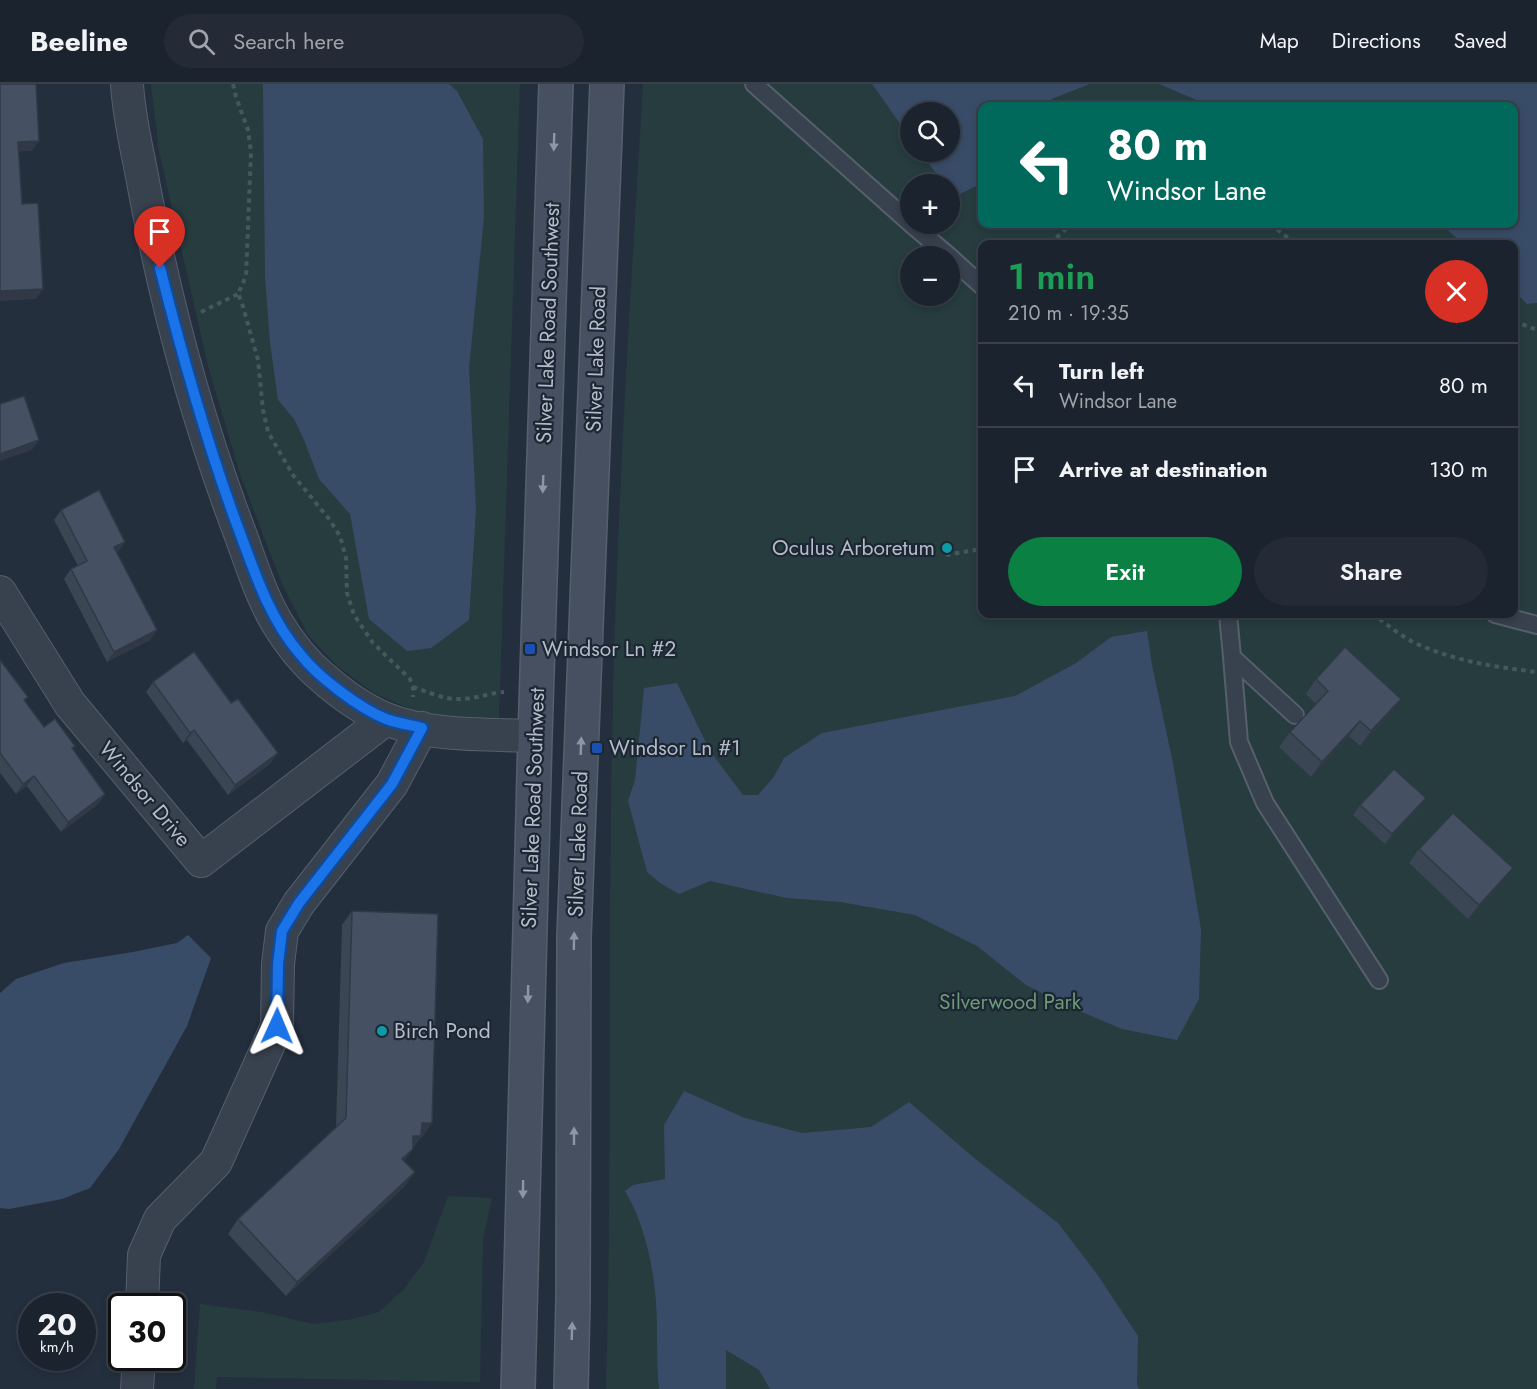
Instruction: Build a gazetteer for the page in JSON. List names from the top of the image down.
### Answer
{
  "streets": {
    "main road": ["Silver Lake Road Southwest", "Silver Lake Road"],
    "street": ["Windsor Drive"]
  },
  "one_way": ["Silver Lake Road Southwest", "Silver Lake Road"],
  "parks": ["Silverwood Park"],
  "places": {
    "other": ["Oculus Arboretum", "Birch Pond"],
    "transit": ["Windsor Ln #2", "Windsor Ln #1"]
  },
  "page": {
    "header": "Beeline",
    "search": "Search here",
    "nav": ["Map", "Directions", "Saved"],
    "map_buttons": ["+", "−"],
    "turn": ["80 m", "Windsor Lane"],
    "heading": ["1 min", "210 m · 19:35"],
    "list": [
      {
        "name": "Turn left",
        "note": "Windsor Lane",
        "value": "80 m"
      },
      {
        "name": "Arrive at destination",
        "value": "130 m"
      }
    ],
    "buttons": ["Exit", "Share"],
    "speed": "20 km/h",
    "limit": "30"
  }
}
